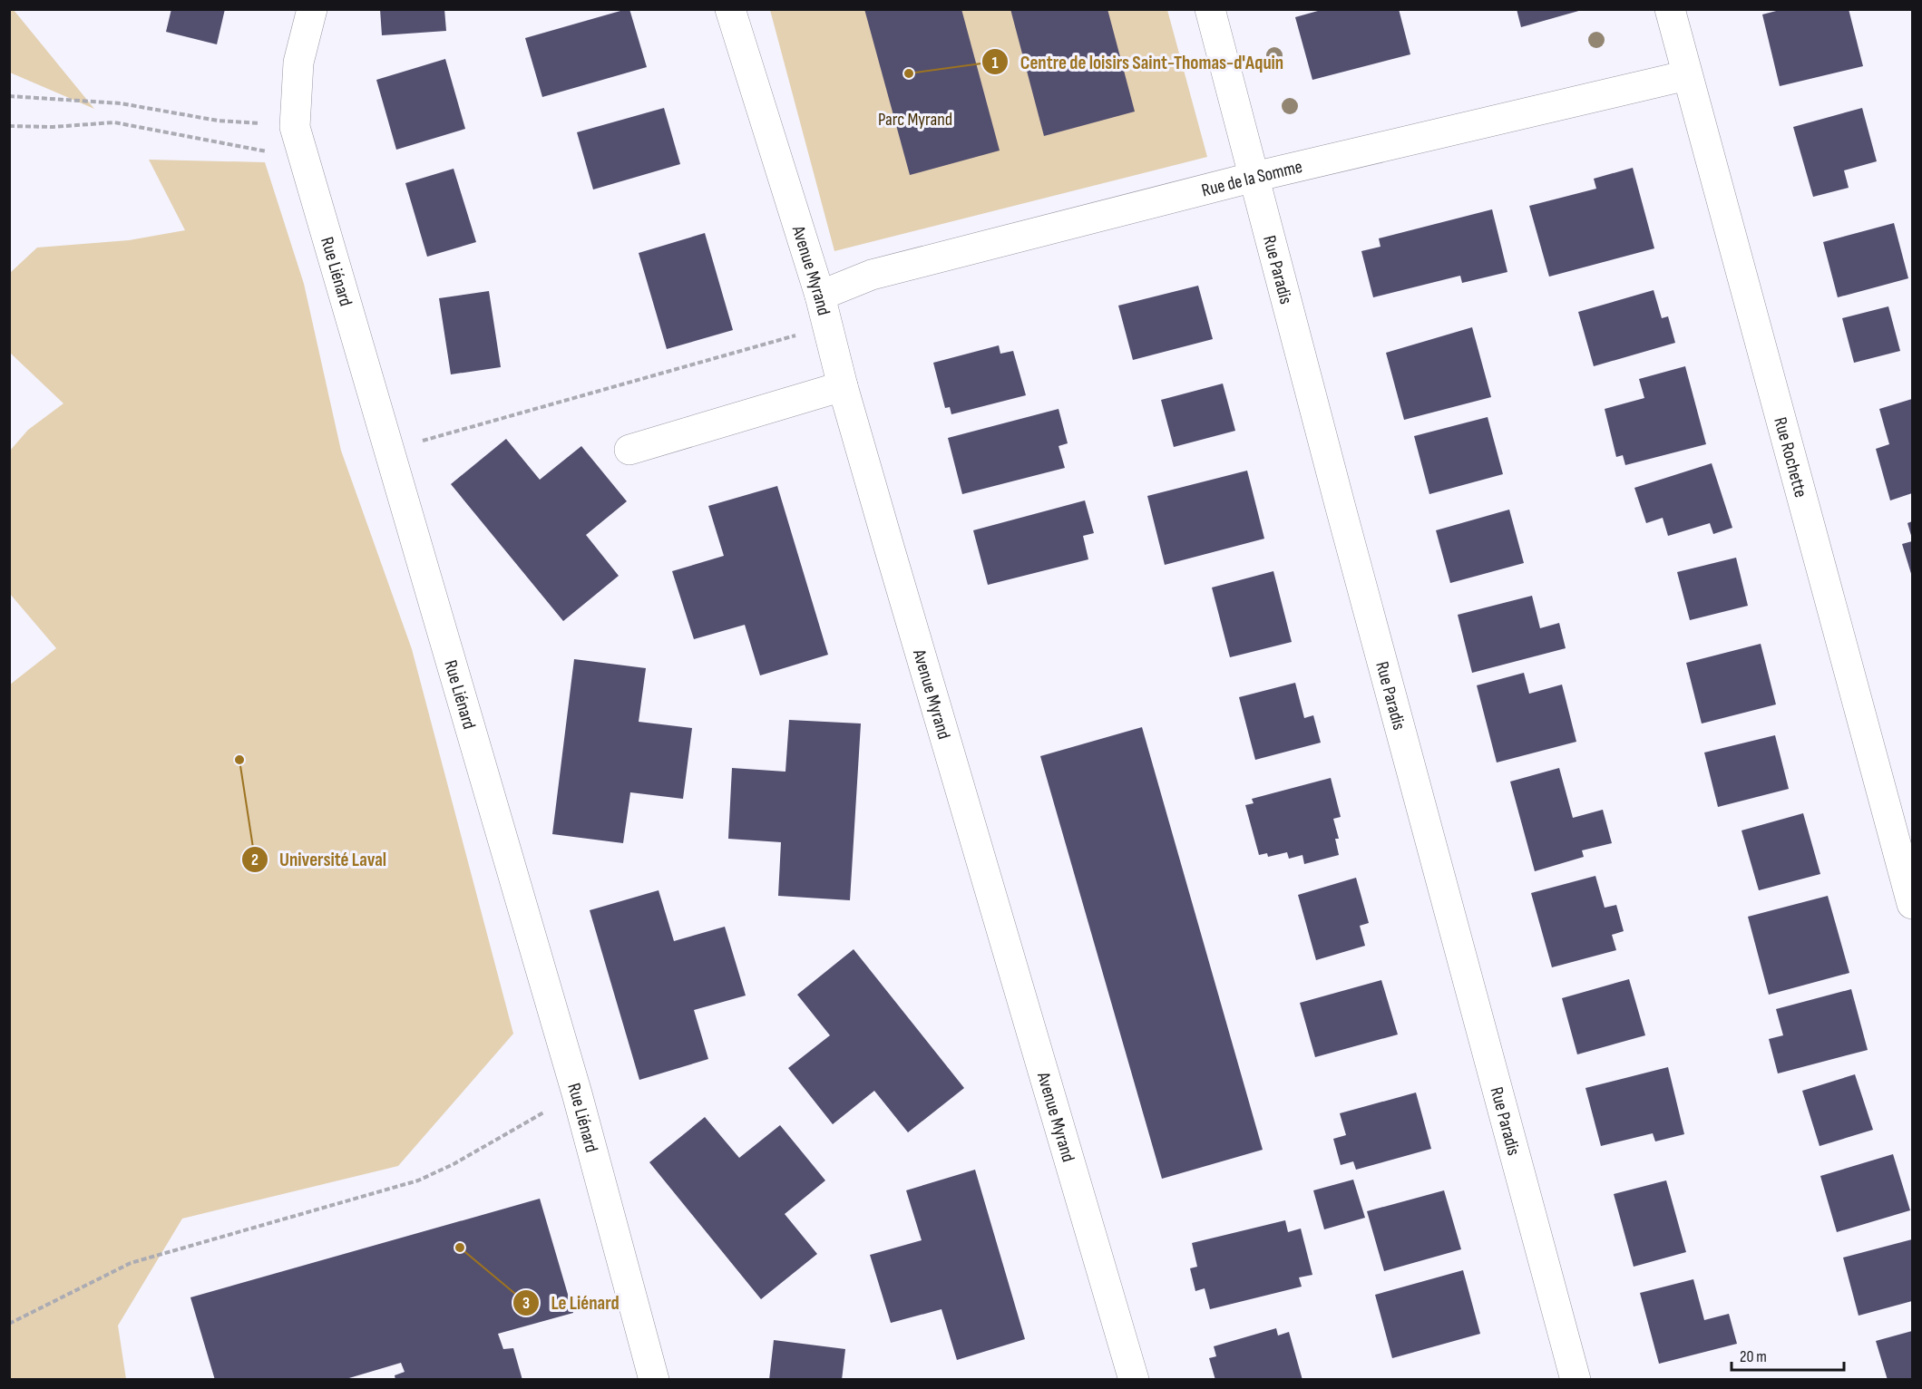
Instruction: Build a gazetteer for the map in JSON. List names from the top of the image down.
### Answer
{
  "streets": {
    "street": [
      "Rue de la Somme",
      "Rue Paradis",
      "Avenue Myrand",
      "Rue Liénard",
      "Rue Rochette"
    ]
  },
  "crossings": [
    ["Rue de la Somme", "Rue Paradis"],
    ["Rue de la Somme", "Avenue Myrand"],
    ["Rue de la Somme", "Rue Rochette"]
  ],
  "parks": ["Parc Myrand"],
  "places": ["Centre de loisirs Saint-Thomas-d'Aquin", "Université Laval", "Le Liénard"],
  "scale_bar": "20 m"
}
